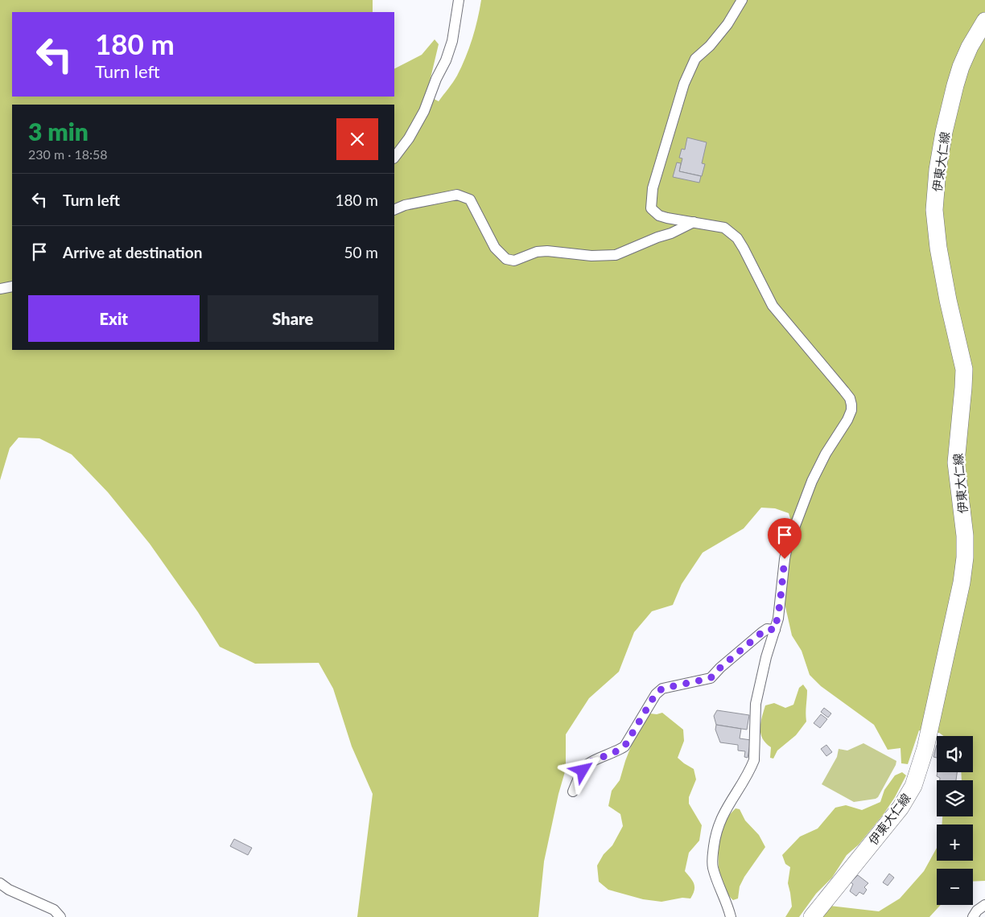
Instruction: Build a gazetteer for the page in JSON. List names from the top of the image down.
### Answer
{
  "streets": {
    "main road": ["伊東大仁線"]
  },
  "page": {
    "turn": ["180 m", "Turn left"],
    "heading": ["3 min", "230 m · 18:58"],
    "list": [
      {
        "name": "Turn left",
        "value": "180 m"
      },
      {
        "name": "Arrive at destination",
        "value": "50 m"
      }
    ],
    "buttons": ["Exit", "Share"],
    "map_buttons": ["+", "−"]
  }
}
